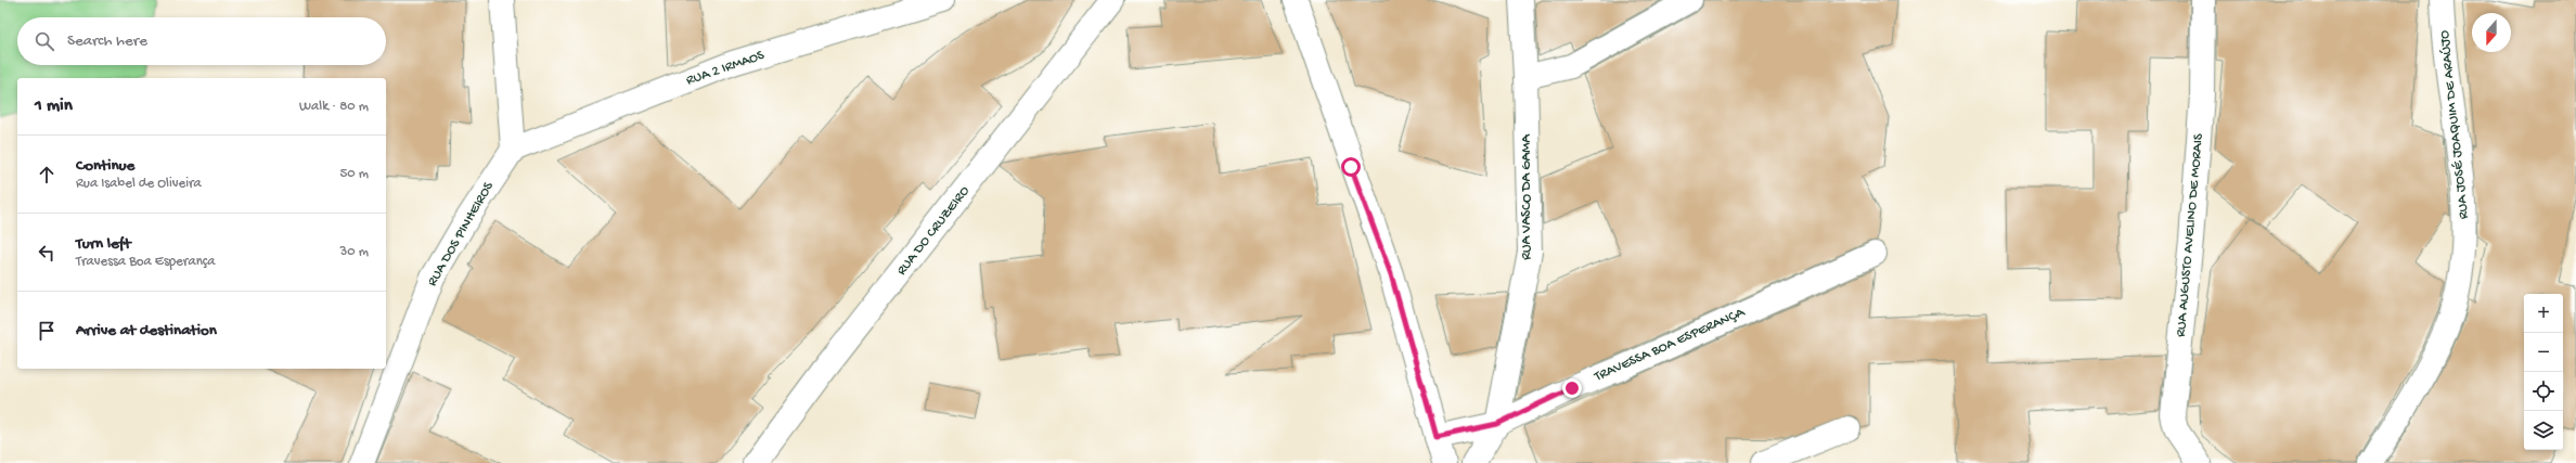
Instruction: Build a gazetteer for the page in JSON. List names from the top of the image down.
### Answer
{
  "streets": {
    "street": [
      "RUA 2 IRMAOS",
      "RUA JOSÉ JOAQUIM DE ARAÚJO",
      "RUA VASCO DA GAMA",
      "RUA DO CRUZEIRO",
      "RUA DOS PINHEIROS",
      "RUA AUGUSTO AVELINO DE MORAIS",
      "TRAVESSA BOA ESPERANÇA"
    ]
  },
  "crossings": [
    ["RUA 2 IRMAOS", "RUA DOS PINHEIROS"],
    ["RUA VASCO DA GAMA", "TRAVESSA BOA ESPERANÇA"]
  ],
  "north": "bottom",
  "page": {
    "search": "Search here",
    "heading": ["1 min", "Walk · 80 m"],
    "list": [
      ["Continue", "Rua Isabel de Oliveira", "50 m"],
      ["Turn left", "Travessa Boa Esperança", "30 m"],
      "Arrive at destination"
    ],
    "map_buttons": ["+", "−"]
  }
}
